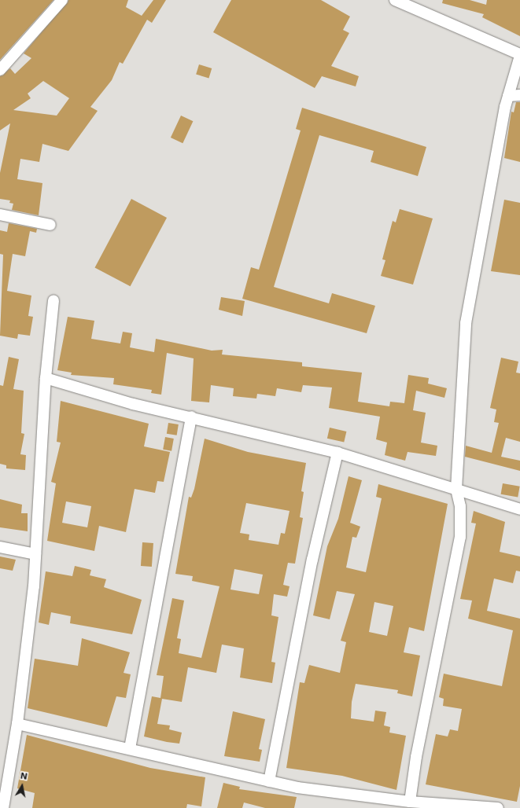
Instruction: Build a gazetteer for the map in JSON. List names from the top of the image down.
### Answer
{
  "north": "top"
}
